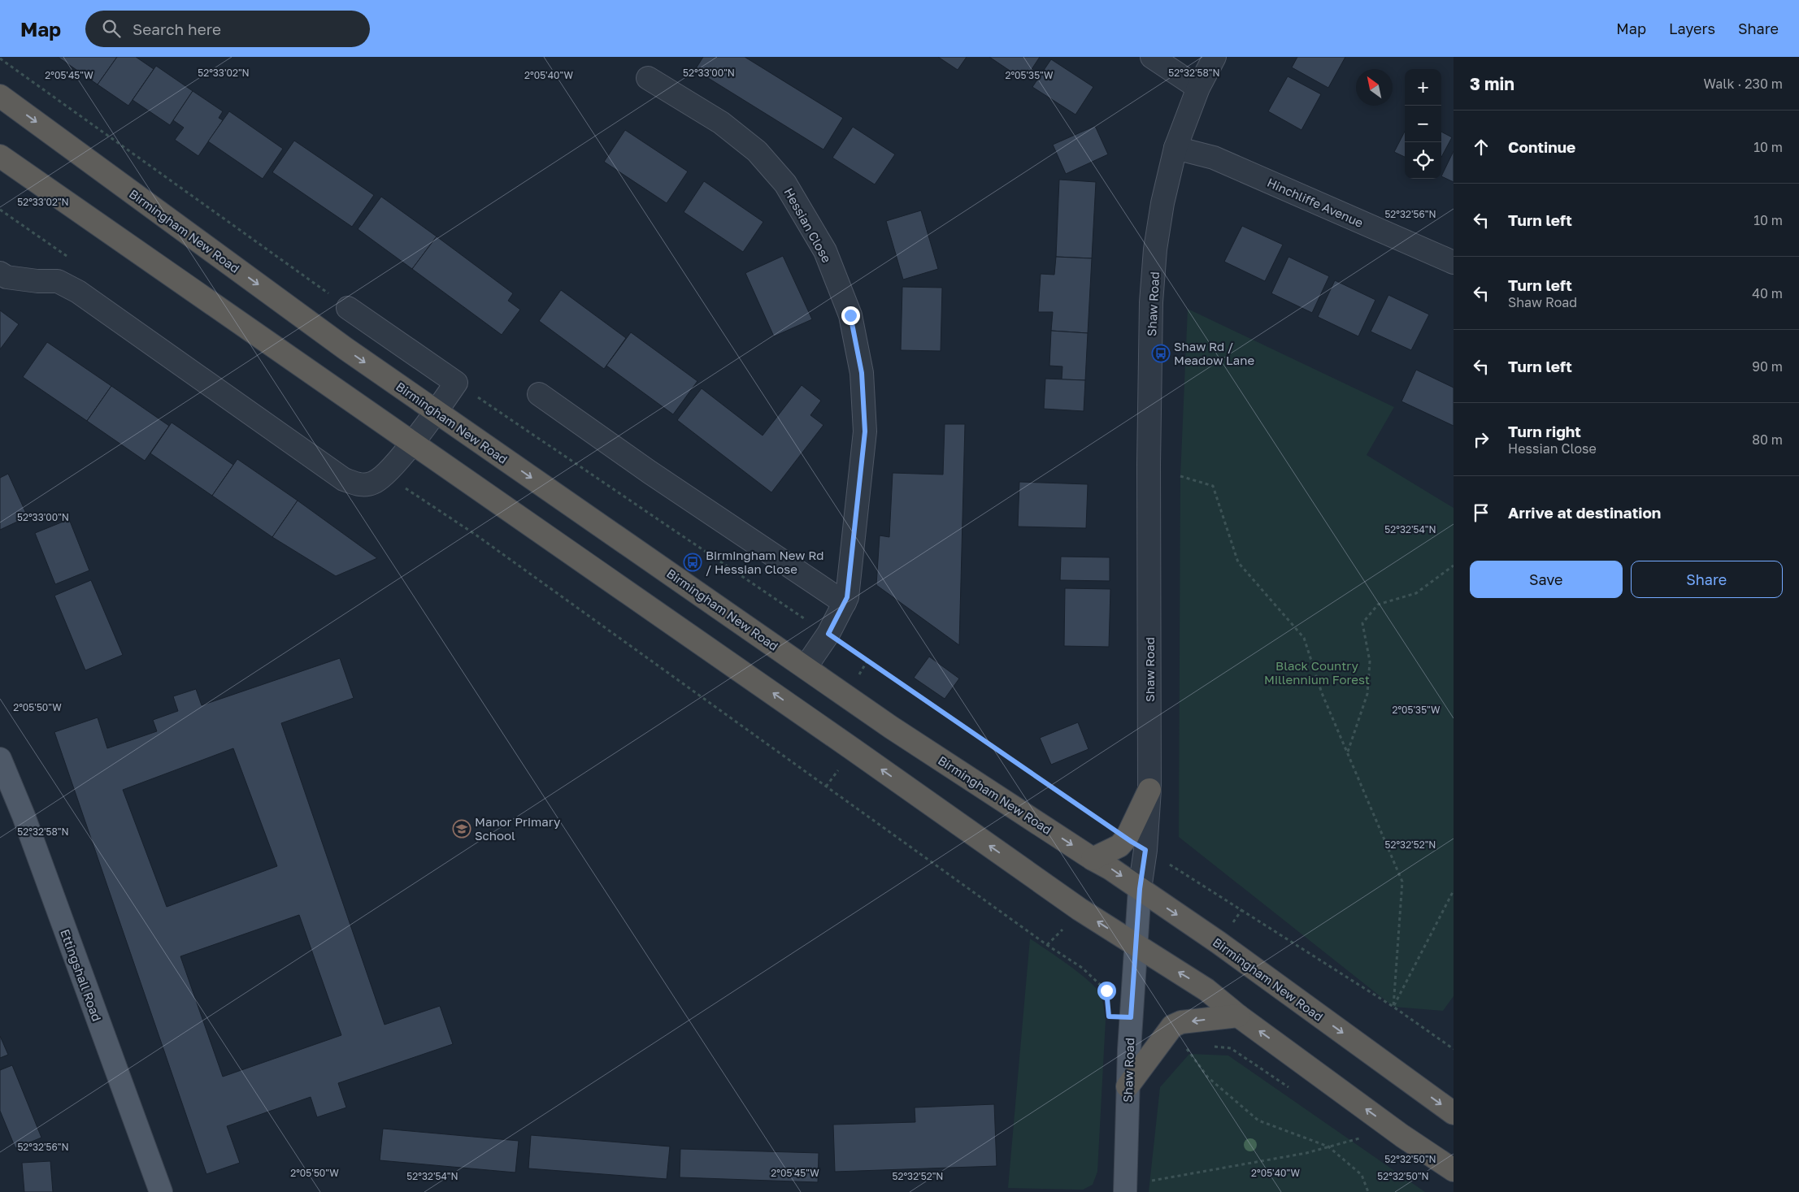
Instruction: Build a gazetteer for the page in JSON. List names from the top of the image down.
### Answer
{
  "streets": {
    "highway": ["Birmingham New Road"],
    "main road": ["Shaw Road", "Ettingshall Road"],
    "street": ["Hinchliffe Avenue", "Hessian Close"]
  },
  "crossings": [
    ["Hinchliffe Avenue", "Shaw Road"],
    ["Hessian Close", "Birmingham New Road"],
    ["Birmingham New Road", "Shaw Road"]
  ],
  "parks": ["Black Country Millennium Forest"],
  "places": {
    "bus stop": ["Shaw Rd / Meadow Lane", "Birmingham New Rd / Hessian Close"],
    "school or university": ["Manor Primary School"]
  },
  "north": "top left",
  "page": {
    "header": "Map",
    "search": "Search here",
    "nav": ["Map", "Layers", "Share"],
    "heading": ["3 min", "Walk · 230 m"],
    "map_buttons": ["+", "−"],
    "list": [
      ["Continue", "10 m"],
      ["Turn left", "10 m"],
      ["Turn left", "Shaw Road", "40 m"],
      ["Turn left", "90 m"],
      ["Turn right", "Hessian Close", "80 m"],
      "Arrive at destination"
    ],
    "buttons": ["Save", "Share"]
  },
  "coordinates": [
    "52°33'02\"N",
    "52°33'00\"N",
    "52°32'58\"N",
    "2°05'45\"W",
    "2°05'40\"W",
    "2°05'35\"W",
    "52°32'56\"N",
    "52°32'54\"N",
    "2°05'50\"W",
    "52°32'52\"N",
    "52°32'50\"N"
  ]
}
